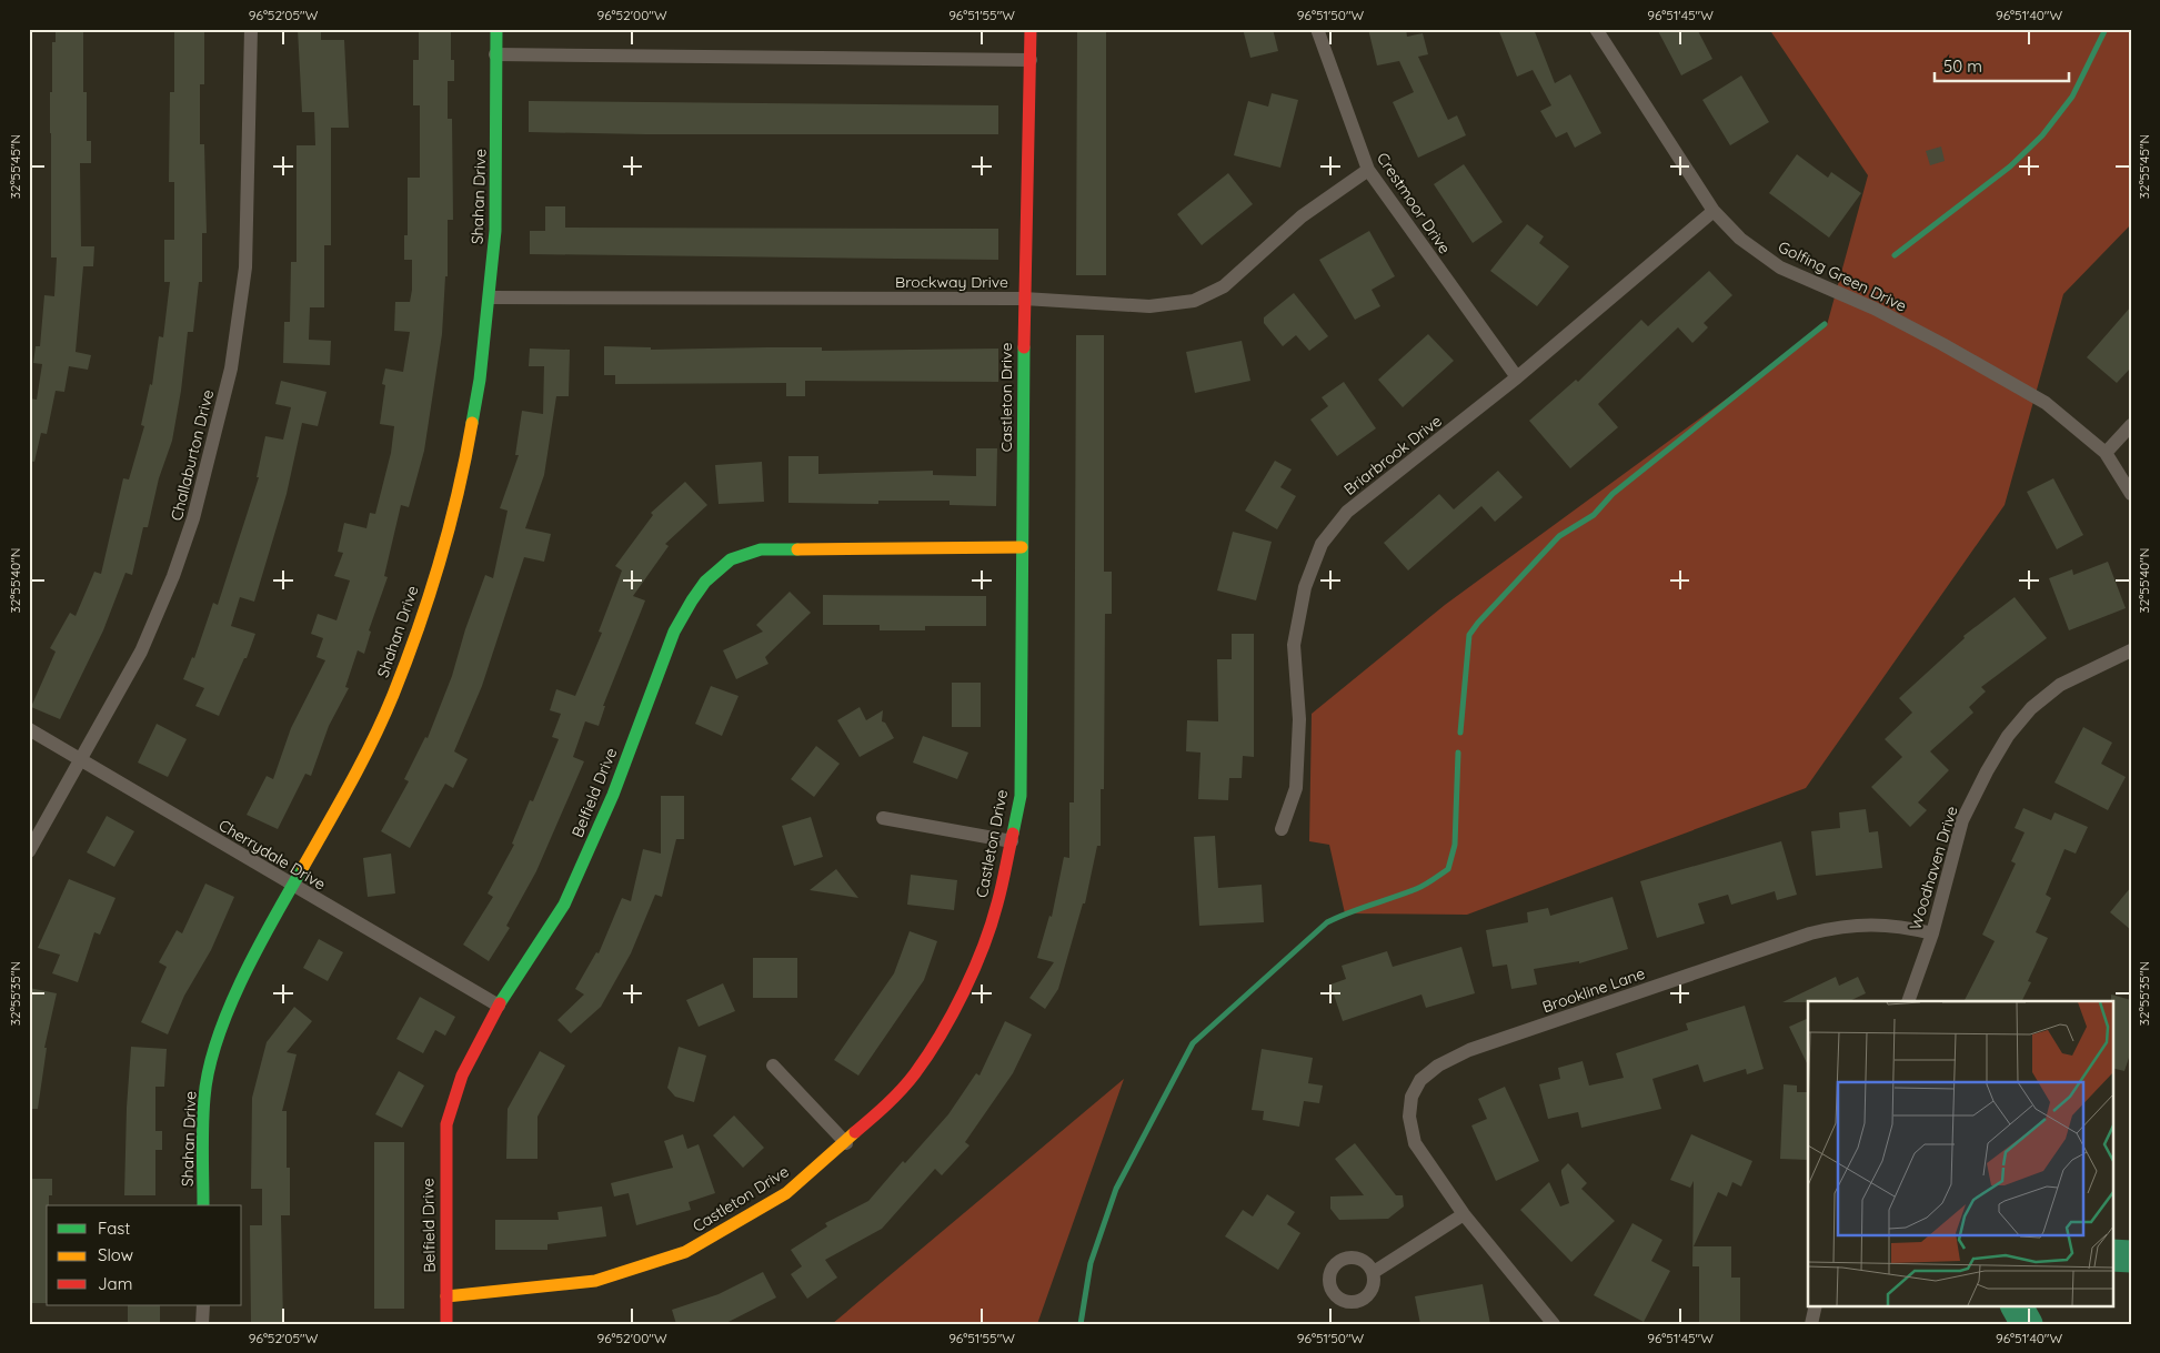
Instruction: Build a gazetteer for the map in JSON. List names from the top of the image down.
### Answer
{
  "streets": {
    "street": [
      "Shahan Drive",
      "Crestmoor Drive",
      "Golfing Green Drive",
      "Brockway Drive",
      "Castleton Drive",
      "Challaburton Drive",
      "Briarbrook Drive",
      "Belfield Drive",
      "Cherrydale Drive",
      "Woodhaven Drive",
      "Brookline Lane"
    ]
  },
  "crossings": [
    ["Shahan Drive", "Brockway Drive"],
    ["Shahan Drive", "Cherrydale Drive"],
    ["Crestmoor Drive", "Brockway Drive"],
    ["Crestmoor Drive", "Briarbrook Drive"],
    ["Golfing Green Drive", "Briarbrook Drive"],
    ["Brockway Drive", "Castleton Drive"],
    ["Castleton Drive", "Belfield Drive"],
    ["Challaburton Drive", "Cherrydale Drive"],
    ["Belfield Drive", "Cherrydale Drive"],
    ["Woodhaven Drive", "Brookline Lane"]
  ],
  "legend": ["Fast", "Slow", "Jam"],
  "scale_bar": "50 m",
  "coordinates": [
    "96°52'05\"W",
    "96°52'00\"W",
    "96°51'55\"W",
    "96°51'50\"W",
    "96°51'45\"W",
    "96°51'40\"W",
    "32°55'45\"N",
    "32°55'40\"N",
    "32°55'35\"N"
  ]
}
